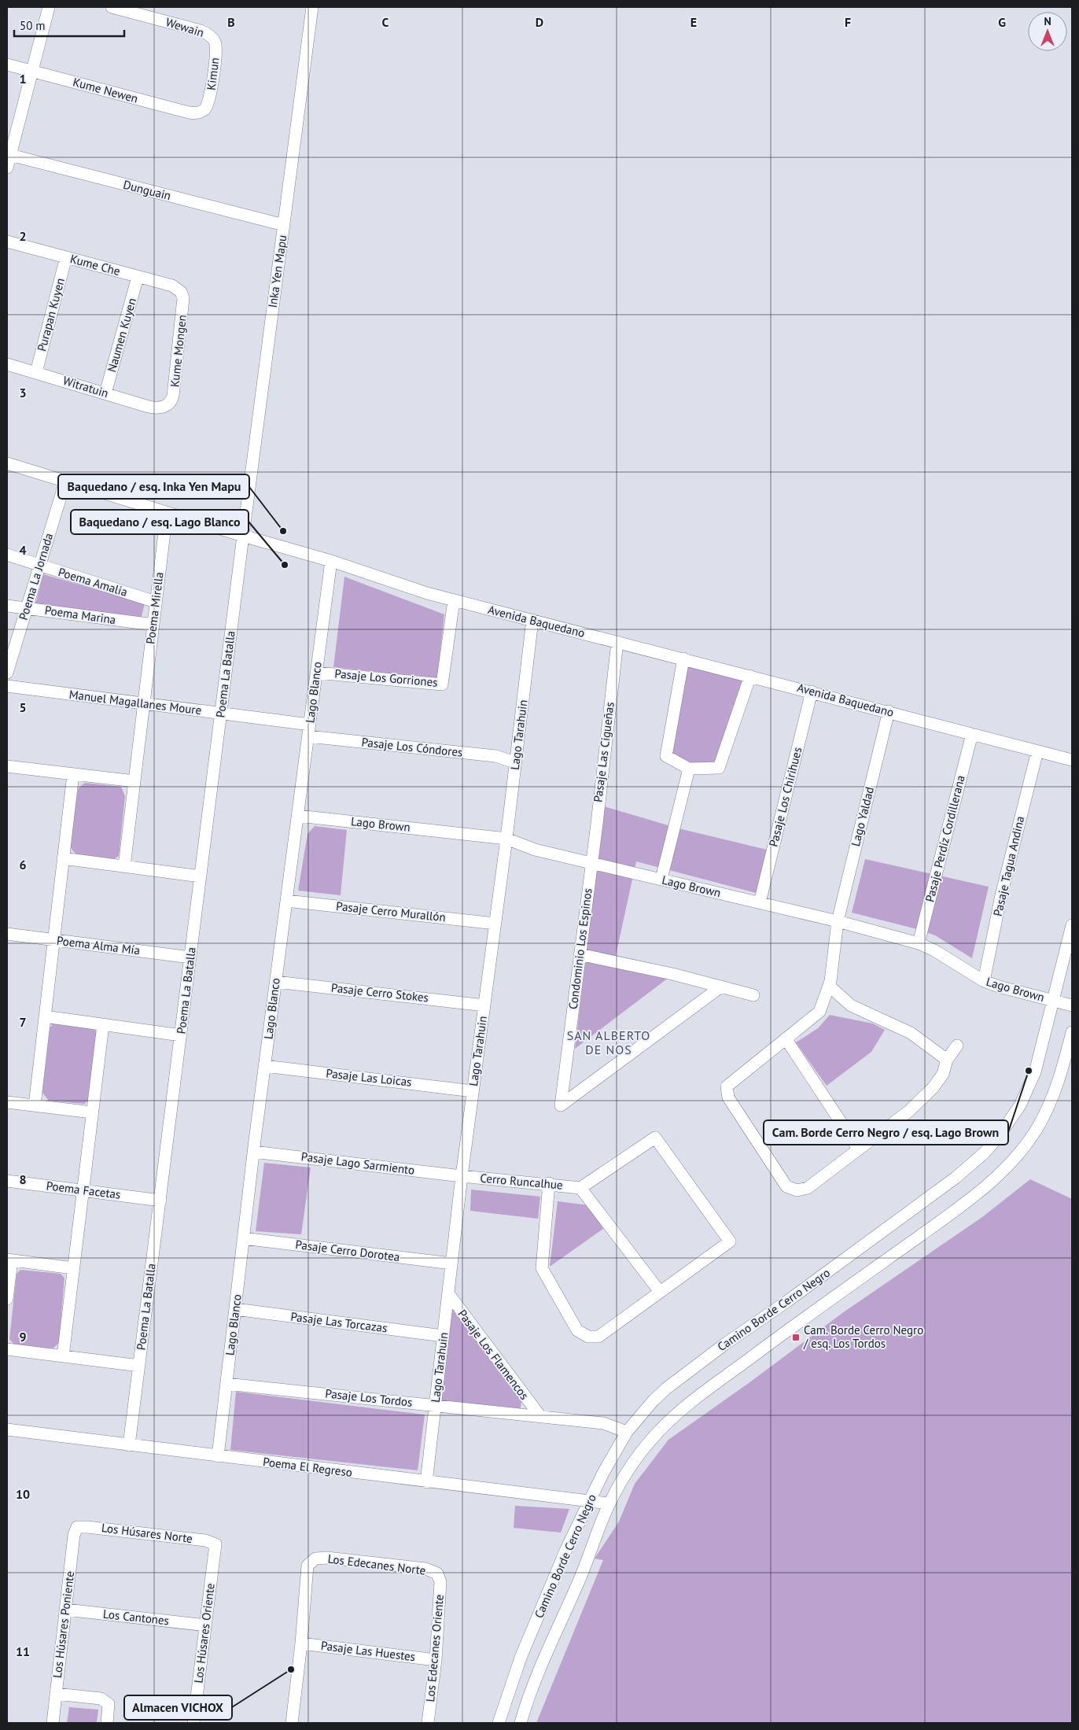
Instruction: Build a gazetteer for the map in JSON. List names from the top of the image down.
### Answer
{
  "streets": {
    "street": [
      "Wewain",
      "Kimun",
      "Kume Newen",
      "Dunguain",
      "Kume Che",
      "Inka Yen Mapu",
      "Purapan Kuyen",
      "Naumen Kuyen",
      "Kume Mongen",
      "Witratuin",
      "Poema La Jornada",
      "Poema Amalia",
      "Poema Mirella",
      "Poema Marina",
      "Avenida Baquedano",
      "Poema La Batalla",
      "Pasaje Los Gorriones",
      "Lago Blanco",
      "Manuel Magallanes Moure",
      "Lago Tarahuin",
      "Pasaje Los Cóndores",
      "Pasaje Las Cigueñas",
      "Pasaje Los Chirihues",
      "Lago Yaldad",
      "Lago Brown",
      "Pasaje Perdíz Cordillerana",
      "Pasaje Tagua Andina",
      "Pasaje Cerro Murallón",
      "Poema Alma Mía",
      "Condominio Los Espinos",
      "Pasaje Cerro Stokes",
      "Pasaje Las Loicas",
      "Pasaje Lago Sarmiento",
      "Cerro Runcalhue",
      "Poema Facetas",
      "Pasaje Cerro Dorotea",
      "Camino Borde Cerro Negro",
      "Pasaje Las Torcazas",
      "Pasaje Los Flamencos",
      "Pasaje Los Tordos",
      "Poema El Regreso",
      "Los Húsares Norte",
      "Los Edecanes Norte",
      "Los Cantones",
      "Los Húsares Poniente",
      "Los Húsares Oriente",
      "Los Edecanes Oriente",
      "Pasaje Las Huestes"
    ]
  },
  "crossings": [
    ["Wewain", "Kimun"],
    ["Kimun", "Kume Newen"],
    ["Dunguain", "Inka Yen Mapu"],
    ["Kume Che", "Purapan Kuyen"],
    ["Kume Che", "Naumen Kuyen"],
    ["Kume Che", "Kume Mongen"],
    ["Inka Yen Mapu", "Avenida Baquedano"],
    ["Inka Yen Mapu", "Poema La Batalla"],
    ["Purapan Kuyen", "Witratuin"],
    ["Naumen Kuyen", "Witratuin"],
    ["Kume Mongen", "Witratuin"],
    ["Poema La Jornada", "Poema Amalia"],
    ["Poema La Jornada", "Poema Marina"],
    ["Poema La Jornada", "Avenida Baquedano"],
    ["Poema Amalia", "Poema Mirella"],
    ["Poema Mirella", "Poema Marina"],
    ["Poema Mirella", "Avenida Baquedano"],
    ["Poema Mirella", "Manuel Magallanes Moure"],
    ["Avenida Baquedano", "Poema La Batalla"],
    ["Avenida Baquedano", "Pasaje Los Gorriones"],
    ["Avenida Baquedano", "Lago Blanco"],
    ["Avenida Baquedano", "Lago Tarahuin"],
    ["Avenida Baquedano", "Pasaje Las Cigueñas"],
    ["Avenida Baquedano", "Pasaje Los Chirihues"],
    ["Avenida Baquedano", "Lago Yaldad"],
    ["Avenida Baquedano", "Pasaje Perdíz Cordillerana"],
    ["Avenida Baquedano", "Pasaje Tagua Andina"],
    ["Poema La Batalla", "Manuel Magallanes Moure"],
    ["Poema La Batalla", "Poema Alma Mía"],
    ["Poema La Batalla", "Poema Facetas"],
    ["Poema La Batalla", "Poema El Regreso"],
    ["Pasaje Los Gorriones", "Lago Blanco"],
    ["Lago Blanco", "Manuel Magallanes Moure"],
    ["Lago Blanco", "Pasaje Los Cóndores"],
    ["Lago Blanco", "Lago Brown"],
    ["Lago Blanco", "Pasaje Cerro Murallón"],
    ["Lago Blanco", "Pasaje Cerro Stokes"],
    ["Lago Blanco", "Pasaje Las Loicas"],
    ["Lago Blanco", "Pasaje Lago Sarmiento"],
    ["Lago Blanco", "Pasaje Cerro Dorotea"],
    ["Lago Blanco", "Pasaje Las Torcazas"],
    ["Lago Blanco", "Pasaje Los Tordos"],
    ["Lago Blanco", "Poema El Regreso"],
    ["Manuel Magallanes Moure", "Pasaje Los Cóndores"],
    ["Lago Tarahuin", "Pasaje Los Cóndores"],
    ["Lago Tarahuin", "Lago Brown"],
    ["Lago Tarahuin", "Pasaje Cerro Murallón"],
    ["Lago Tarahuin", "Pasaje Cerro Stokes"],
    ["Lago Tarahuin", "Pasaje Las Loicas"],
    ["Lago Tarahuin", "Pasaje Lago Sarmiento"],
    ["Lago Tarahuin", "Cerro Runcalhue"],
    ["Lago Tarahuin", "Pasaje Cerro Dorotea"],
    ["Lago Tarahuin", "Pasaje Las Torcazas"],
    ["Lago Tarahuin", "Pasaje Los Flamencos"],
    ["Lago Tarahuin", "Pasaje Los Tordos"],
    ["Lago Tarahuin", "Poema El Regreso"],
    ["Pasaje Las Cigueñas", "Lago Brown"],
    ["Pasaje Las Cigueñas", "Condominio Los Espinos"],
    ["Pasaje Los Chirihues", "Lago Brown"],
    ["Lago Yaldad", "Lago Brown"],
    ["Lago Brown", "Pasaje Perdíz Cordillerana"],
    ["Lago Brown", "Pasaje Tagua Andina"],
    ["Lago Brown", "Condominio Los Espinos"],
    ["Lago Brown", "Camino Borde Cerro Negro"],
    ["Pasaje Lago Sarmiento", "Cerro Runcalhue"],
    ["Camino Borde Cerro Negro", "Pasaje Los Tordos"],
    ["Camino Borde Cerro Negro", "Poema El Regreso"],
    ["Pasaje Los Flamencos", "Pasaje Los Tordos"],
    ["Los Húsares Norte", "Los Húsares Poniente"],
    ["Los Húsares Norte", "Los Húsares Oriente"],
    ["Los Edecanes Norte", "Los Edecanes Oriente"],
    ["Los Edecanes Norte", "Pasaje Las Huestes"],
    ["Los Cantones", "Los Húsares Poniente"],
    ["Los Cantones", "Los Húsares Oriente"],
    ["Los Edecanes Oriente", "Pasaje Las Huestes"]
  ],
  "districts": ["SAN ALBERTO DE NOS"],
  "places": {
    "other": [
      "Baquedano / esq. Inka Yen Mapu",
      "Baquedano / esq. Lago Blanco",
      "Cam. Borde Cerro Negro / esq. Lago Brown",
      "Almacen VICHOX"
    ],
    "transit": ["Cam. Borde Cerro Negro / esq. Los Tordos"]
  },
  "scale_bar": "50 m",
  "north": "top",
  "grid": {
    "columns": [
      "B",
      "C",
      "D",
      "E",
      "F",
      "G"
    ],
    "rows": [
      "1",
      "2",
      "3",
      "4",
      "5",
      "6",
      "7",
      "8",
      "9",
      "10",
      "11"
    ]
  }
}
